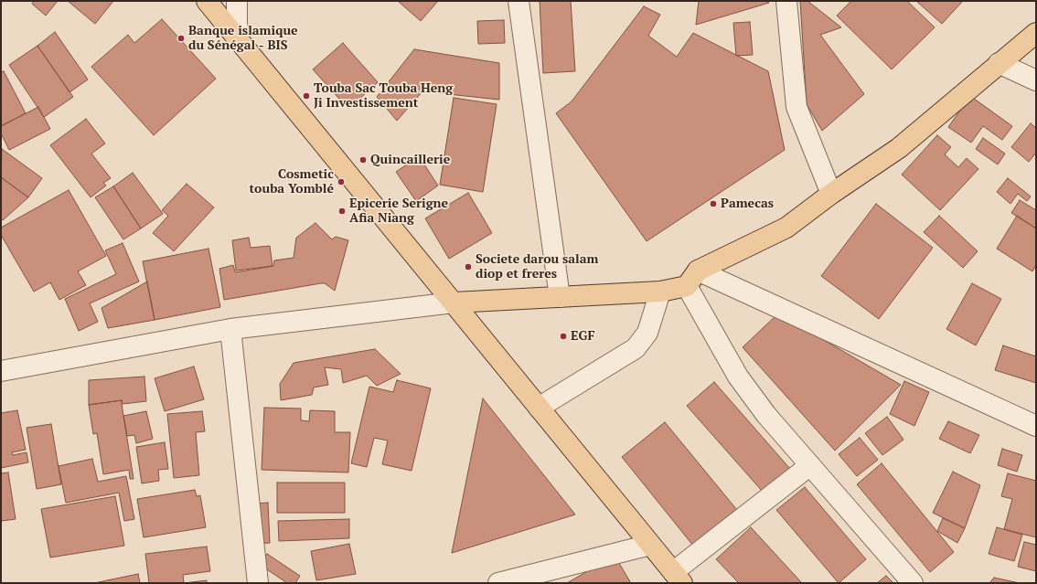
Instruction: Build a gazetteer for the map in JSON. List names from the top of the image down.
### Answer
{
  "places": [
    "Banque islamique du Sénégal - BIS",
    "Touba Sac Touba Heng Ji Investissement",
    "Quincaillerie",
    "Cosmetic touba Yomblé",
    "Pamecas",
    "Epicerie Serigne Afia Niang",
    "Societe darou salam diop et freres",
    "EGF"
  ]
}
